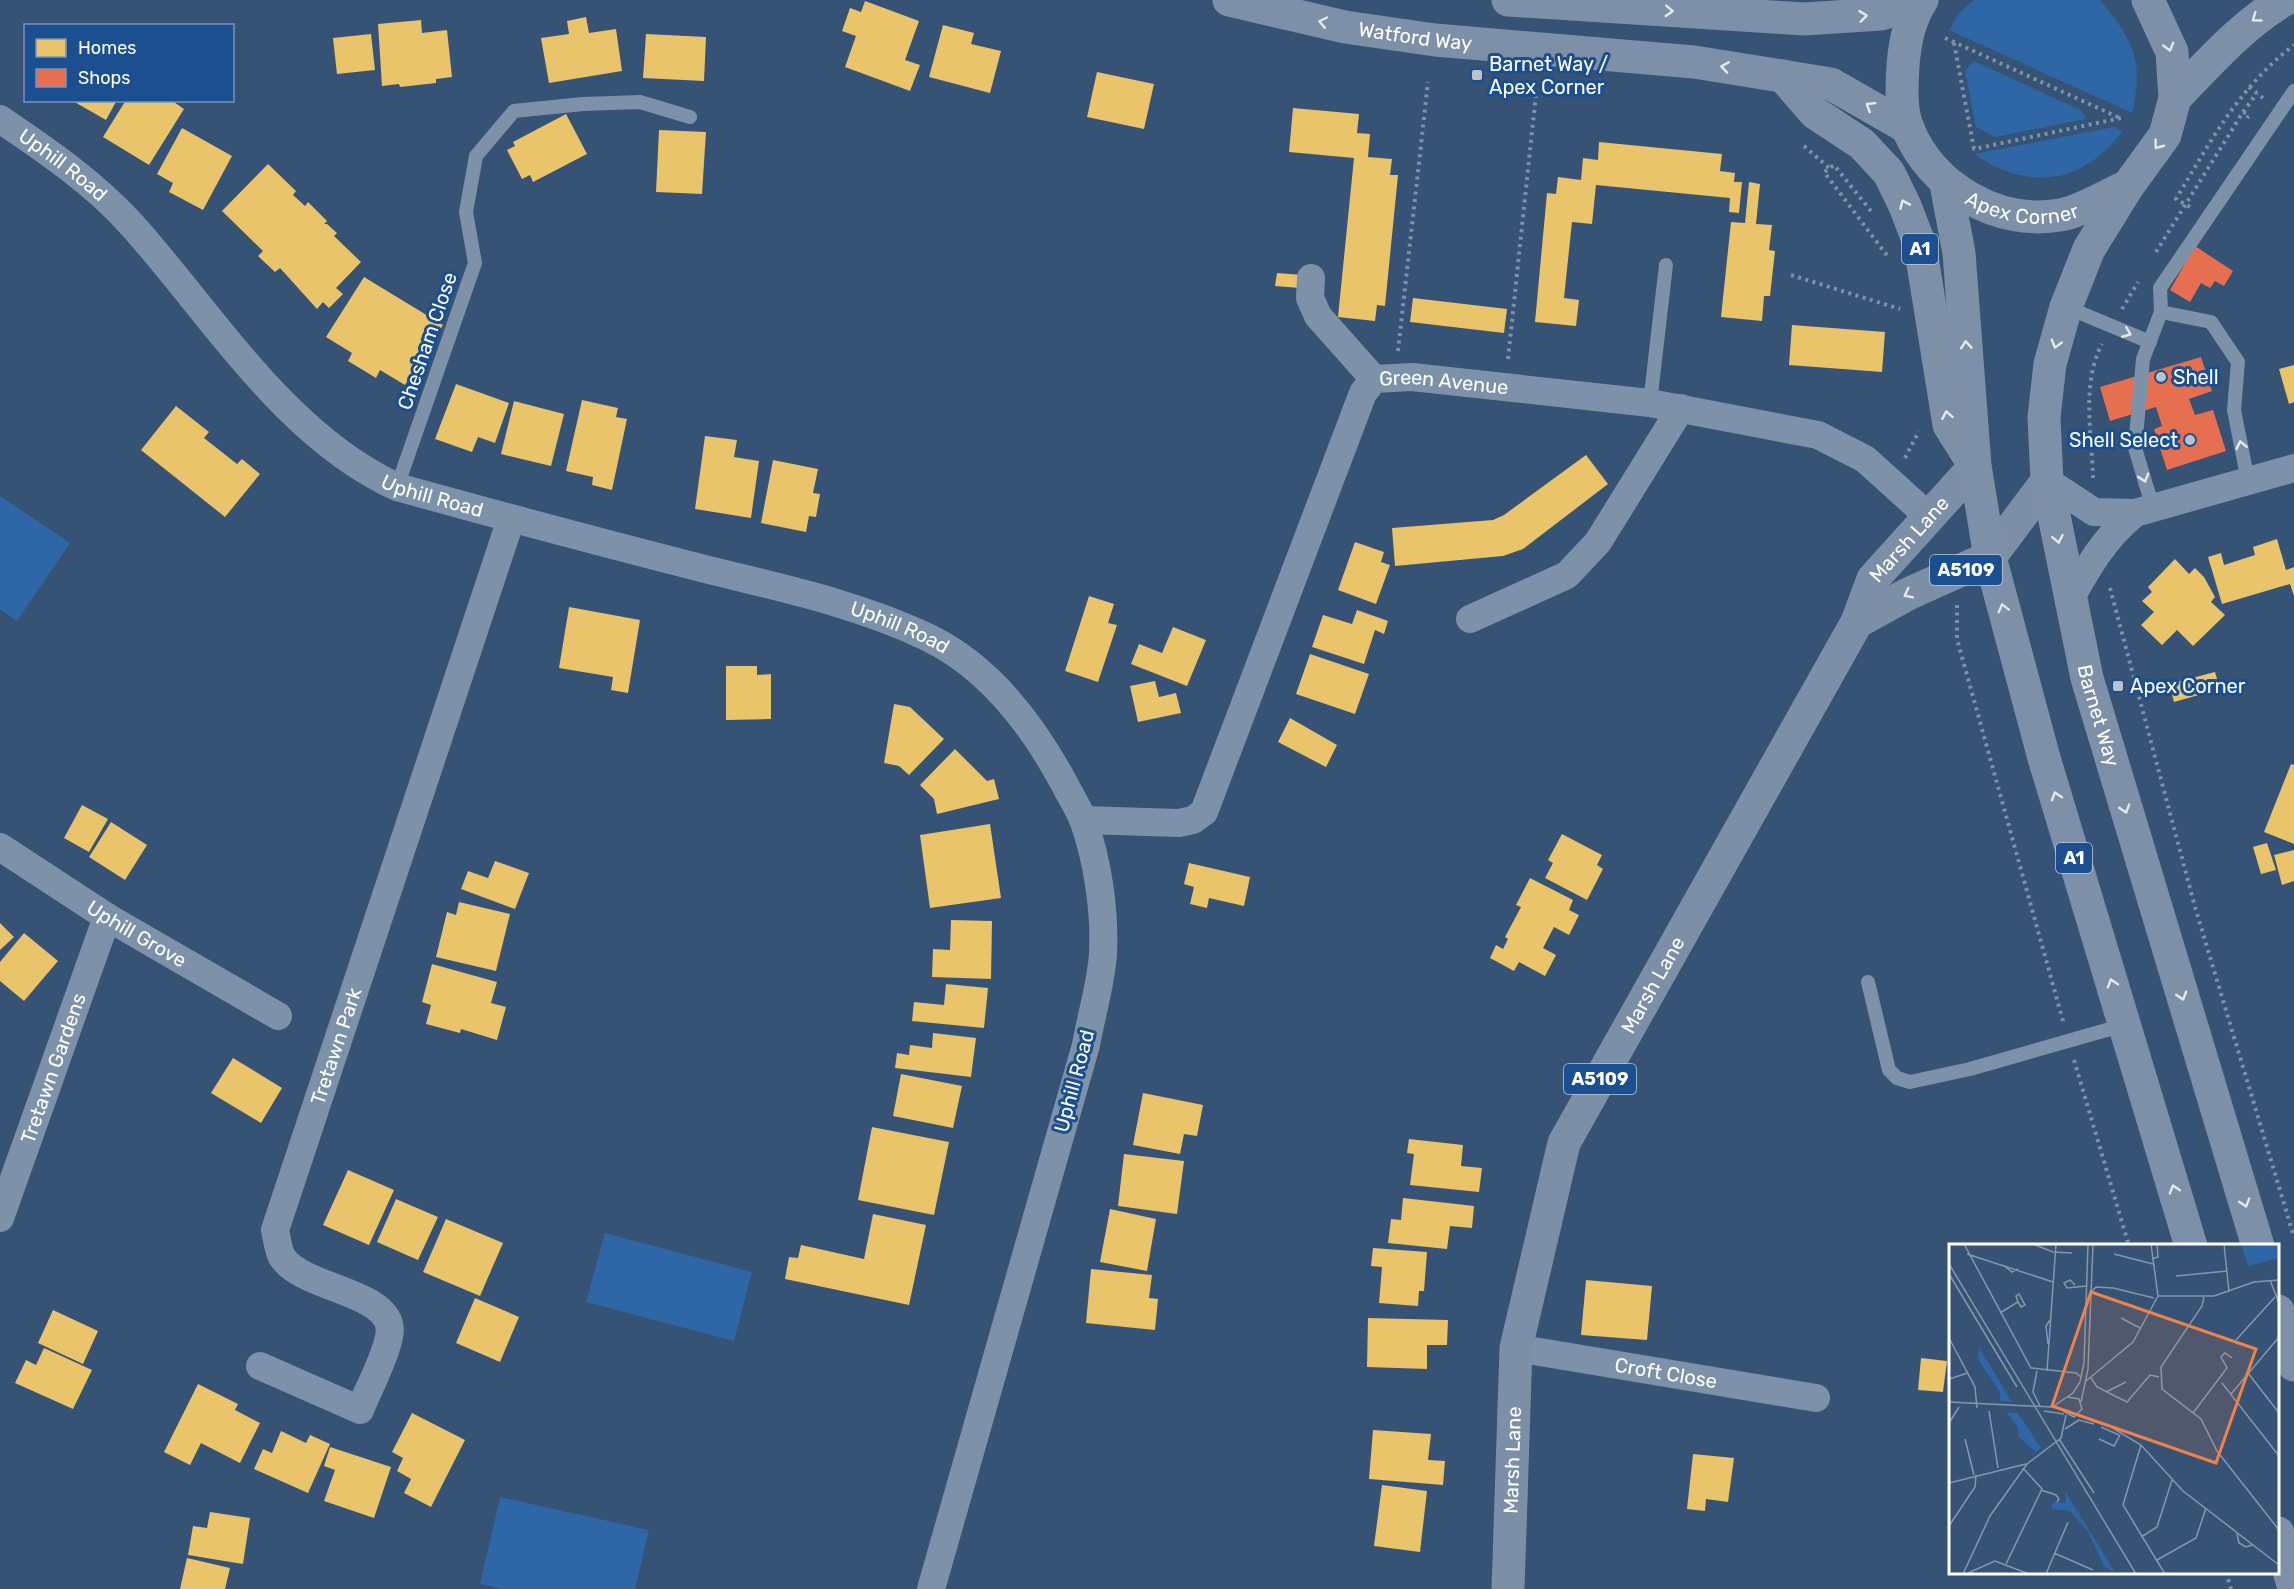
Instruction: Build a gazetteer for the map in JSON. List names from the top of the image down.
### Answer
{
  "streets": {
    "highway": [
      "Watford Way",
      "Apex Corner",
      "A1",
      "Barnet Way"
    ],
    "main road": ["Marsh Lane", "A5109"],
    "street": [
      "Uphill Road",
      "Green Avenue",
      "Uphill Grove",
      "Tretawn Park",
      "Tretawn Gardens",
      "Croft Close"
    ],
    "lane": ["Chesham Close"]
  },
  "crossings": [
    ["Watford Way", "Apex Corner"],
    ["Watford Way", "A1"],
    ["Uphill Road", "Chesham Close"],
    ["Uphill Road", "Green Avenue"],
    ["Uphill Road", "Tretawn Park"],
    ["Apex Corner", "A1"],
    ["Apex Corner", "Barnet Way"],
    ["A1", "Marsh Lane"],
    ["Green Avenue", "Marsh Lane"],
    ["Marsh Lane", "Barnet Way"],
    ["Marsh Lane", "Croft Close"],
    ["Uphill Grove", "Tretawn Gardens"]
  ],
  "places": {
    "transit": ["Barnet Way / Apex Corner", "Apex Corner"],
    "other": ["Shell", "Shell Select"]
  },
  "legend": ["Homes", "Shops"]
}
